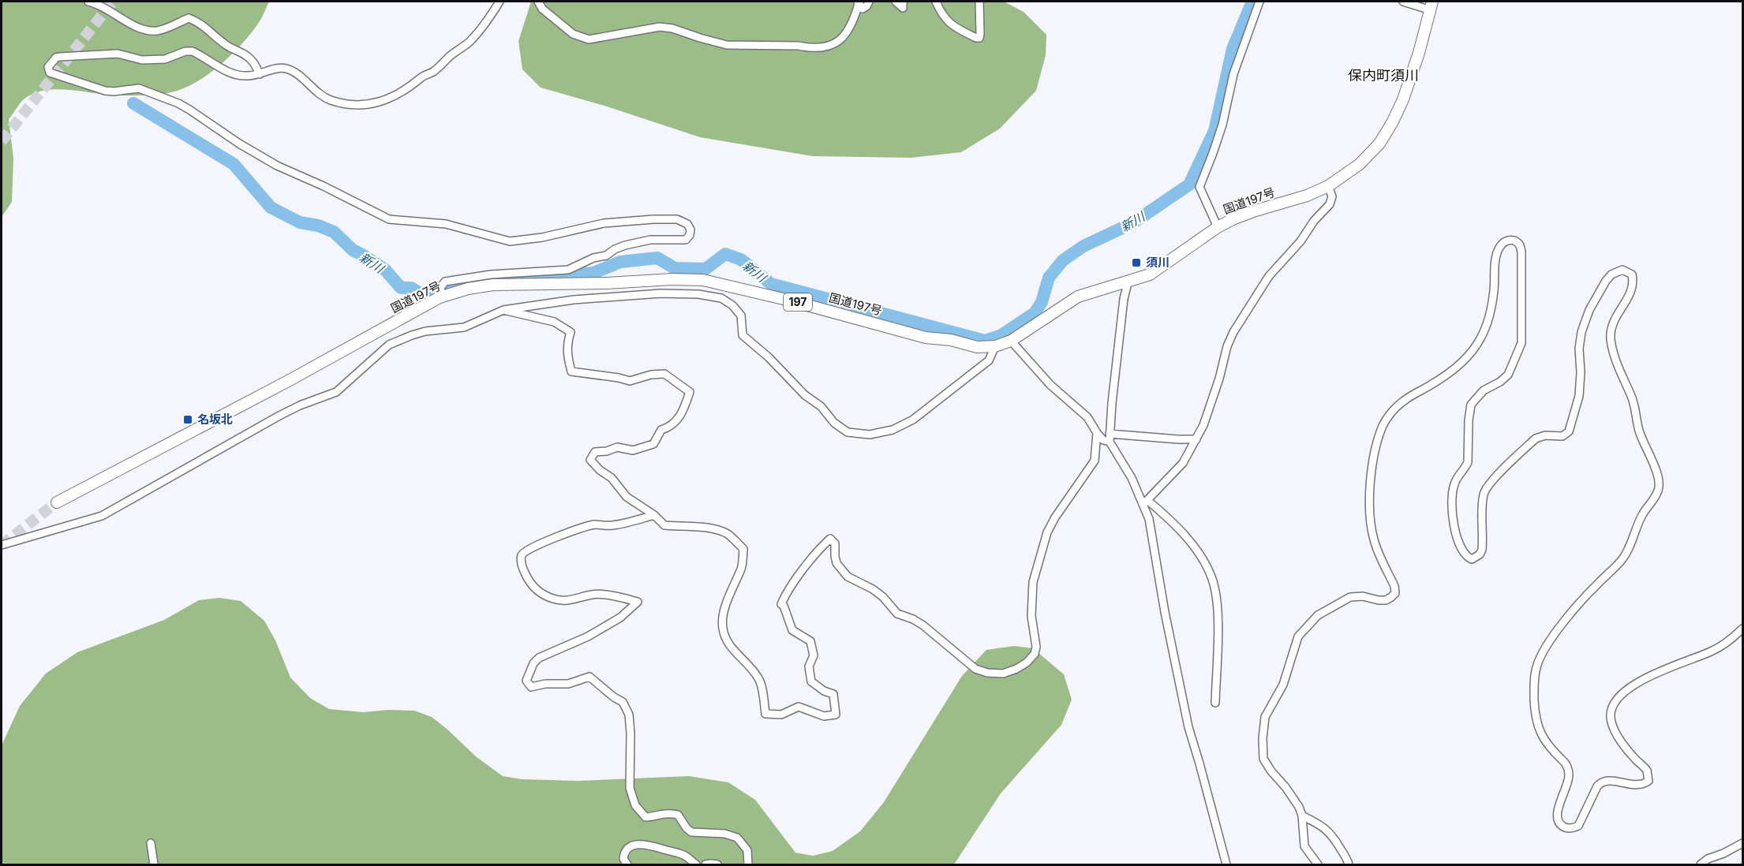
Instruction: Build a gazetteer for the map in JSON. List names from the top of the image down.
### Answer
{
  "streets": {
    "highway": ["国道197号", "197"]
  },
  "districts": ["保内町須川"],
  "water": ["新川"],
  "places": {
    "transit": ["須川", "名坂北"]
  }
}
